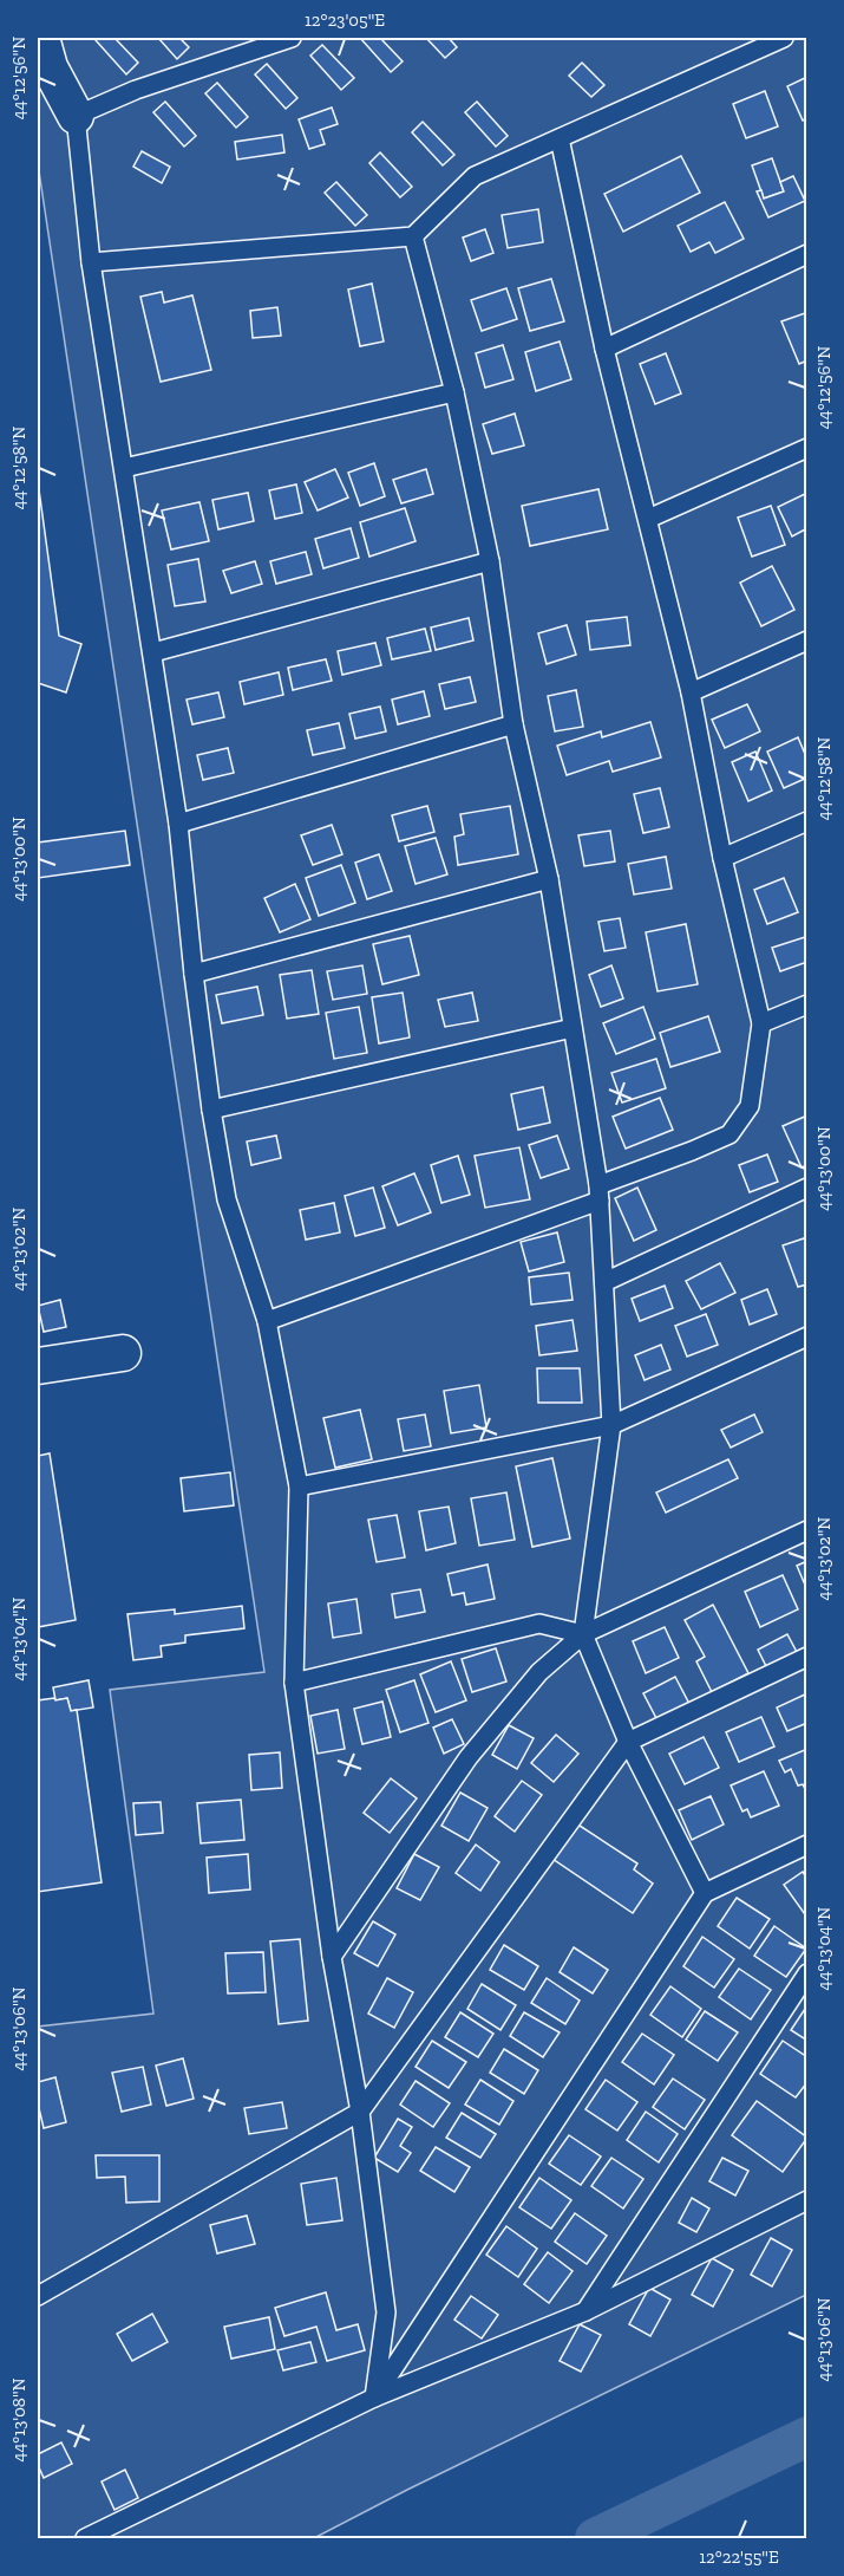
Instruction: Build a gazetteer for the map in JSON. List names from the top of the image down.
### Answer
{
  "coordinates": [
    "12°23'05\"E",
    "44°12'56\"N",
    "44°12'58\"N",
    "44°13'00\"N",
    "44°13'02\"N",
    "44°13'04\"N",
    "44°13'06\"N",
    "44°13'08\"N",
    "12°22'55\"E"
  ]
}
